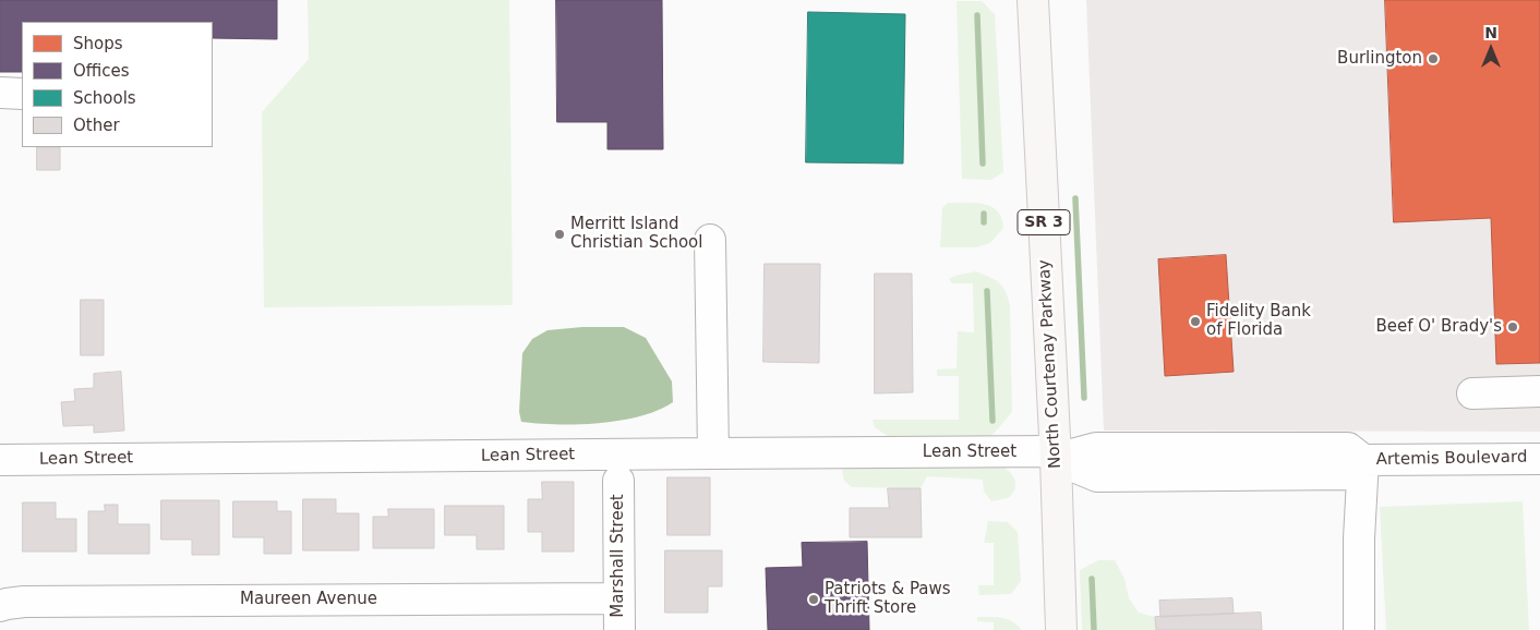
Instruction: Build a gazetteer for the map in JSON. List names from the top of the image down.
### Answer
{
  "streets": {
    "main road": ["SR 3", "North Courtenay Parkway"],
    "street": [
      "Lean Street",
      "Artemis Boulevard",
      "Marshall Street",
      "Maureen Avenue"
    ]
  },
  "crossings": [
    ["North Courtenay Parkway", "Lean Street"],
    ["North Courtenay Parkway", "Artemis Boulevard"],
    ["Lean Street", "Artemis Boulevard"],
    ["Marshall Street", "Maureen Avenue"]
  ],
  "places": [
    "Burlington",
    "Merritt Island Christian School",
    "Fidelity Bank of Florida",
    "Beef O' Brady's",
    "Patriots & Paws Thrift Store"
  ],
  "legend": [
    "Shops",
    "Offices",
    "Schools",
    "Other"
  ],
  "north": "top"
}
